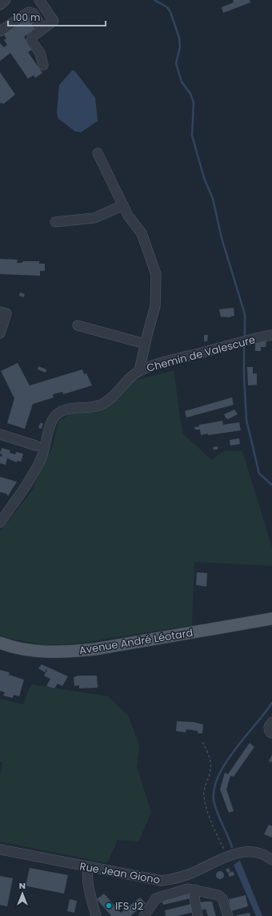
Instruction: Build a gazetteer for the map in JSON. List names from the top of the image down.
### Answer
{
  "streets": {
    "main road": ["Avenue André Léotard"],
    "street": ["Chemin de Valescure", "Rue Jean Giono"]
  },
  "places": ["IFS J2"],
  "scale_bar": "100 m",
  "north": "top"
}
